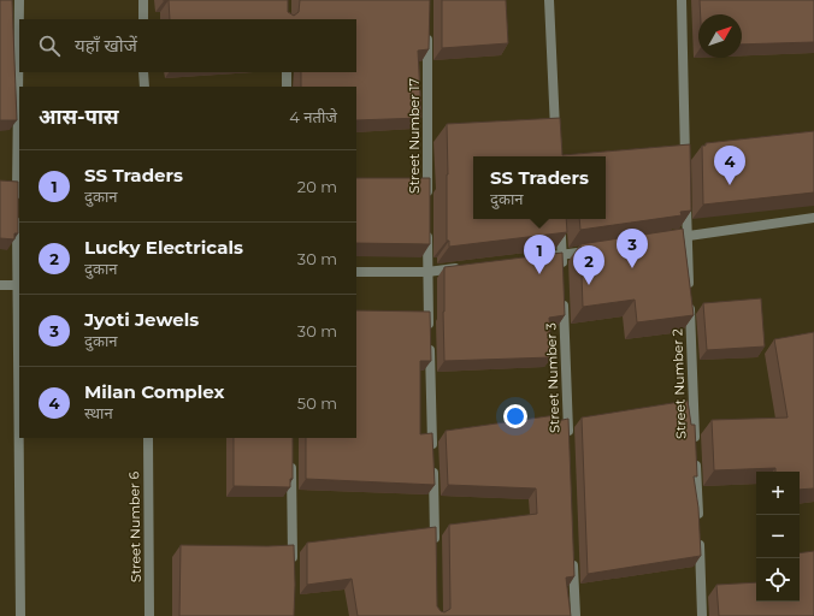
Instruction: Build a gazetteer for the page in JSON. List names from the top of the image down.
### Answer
{
  "streets": {
    "street": [
      "Street Number 17",
      "Street Number 3",
      "Street Number 2",
      "Street Number 6"
    ]
  },
  "north": "top right",
  "page": {
    "search": "यहाँ खोजें",
    "heading": ["आस-पास", "4 नतीजे"],
    "pins": [
      "4",
      "3",
      "1",
      "2"
    ],
    "list": [
      {
        "mark": "1",
        "name": "SS Traders",
        "note": "दुकान",
        "value": "20 m"
      },
      {
        "mark": "2",
        "name": "Lucky Electricals",
        "note": "दुकान",
        "value": "30 m"
      },
      {
        "mark": "3",
        "name": "Jyoti Jewels",
        "note": "दुकान",
        "value": "30 m"
      },
      {
        "mark": "4",
        "name": "Milan Complex",
        "note": "स्थान",
        "value": "50 m"
      }
    ],
    "popup": ["SS Traders", "दुकान"],
    "map_buttons": ["+", "−"]
  }
}
